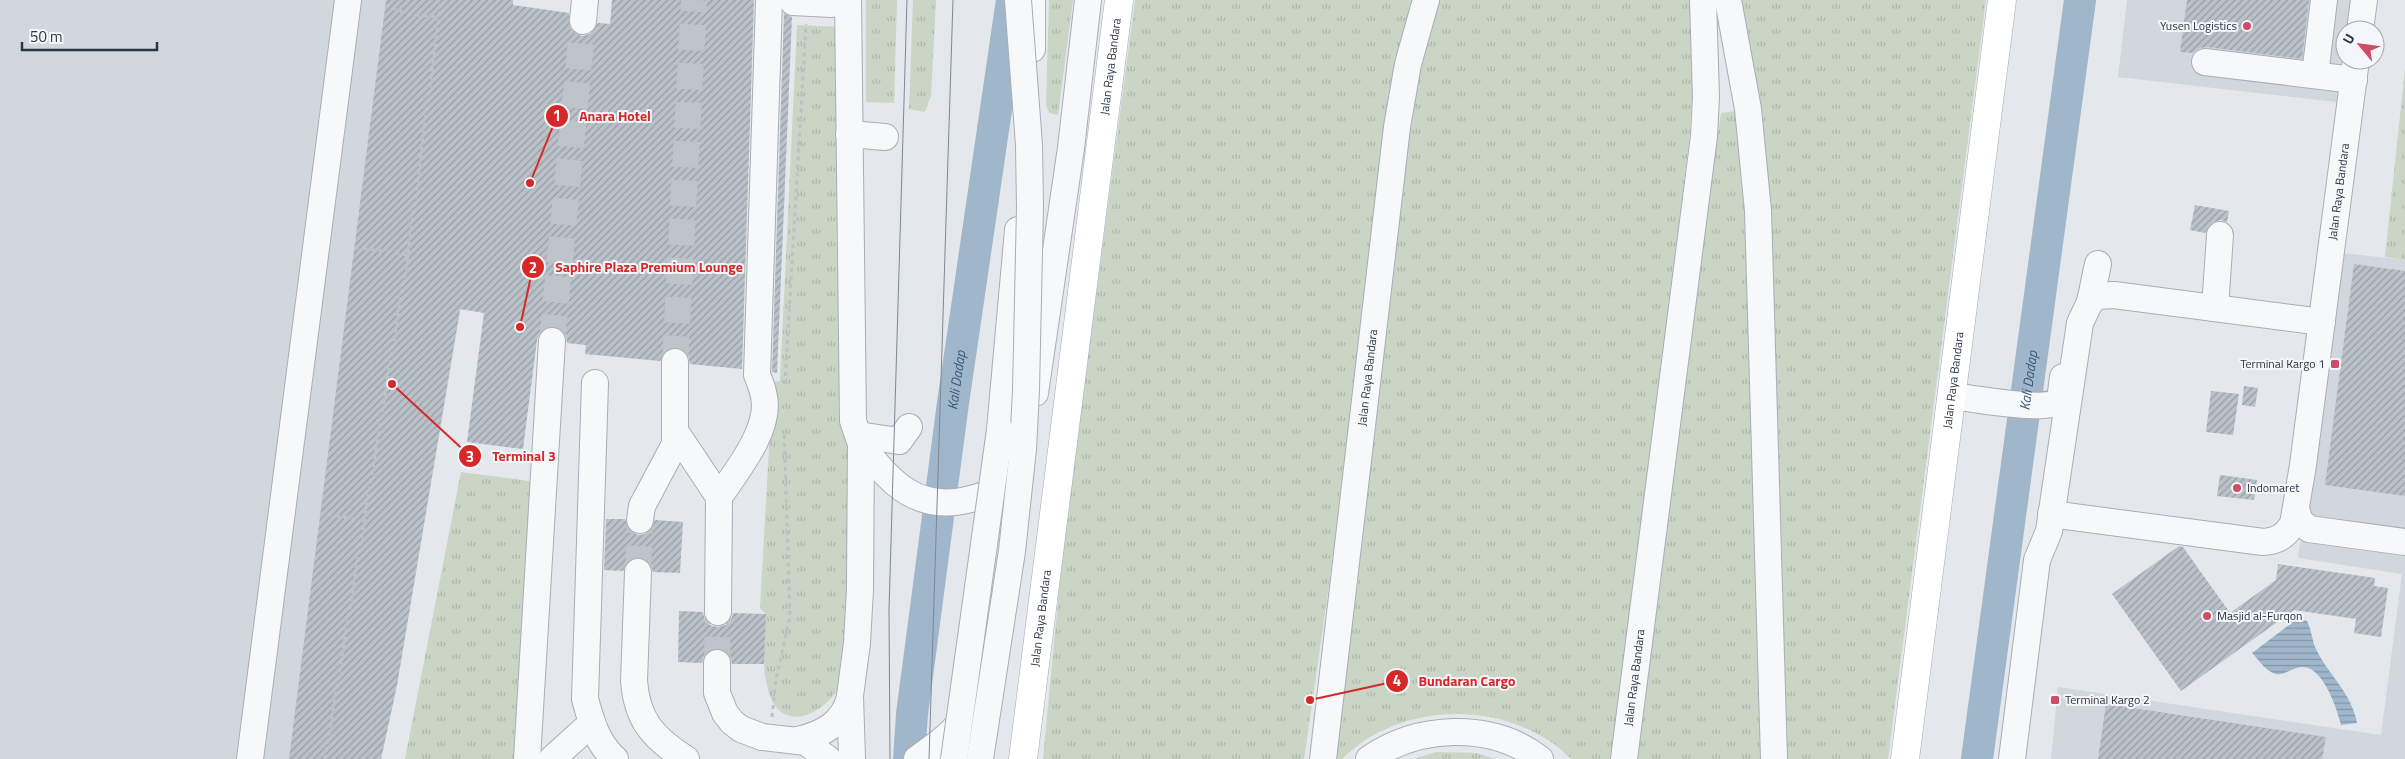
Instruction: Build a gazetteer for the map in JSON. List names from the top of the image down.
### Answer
{
  "streets": {
    "main road": ["Jalan Raya Bandara"]
  },
  "water": ["Kali Dadap"],
  "places": {
    "other": [
      "Yusen Logistics",
      "Anara Hotel",
      "Saphire Plaza Premium Lounge",
      "Terminal 3",
      "Indomaret",
      "Masjid al-Furqon",
      "Bundaran Cargo"
    ],
    "transit": ["Terminal Kargo 1", "Terminal Kargo 2"]
  },
  "scale_bar": "50 m",
  "north": "top left"
}
